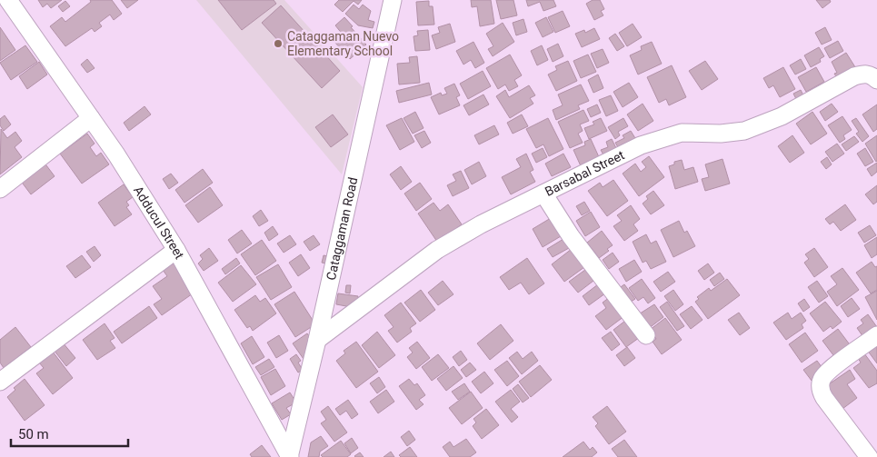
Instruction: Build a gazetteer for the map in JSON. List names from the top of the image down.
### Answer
{
  "streets": {
    "street": ["Barsabal Street", "Adducul Street", "Cataggaman Road"]
  },
  "crossings": [
    ["Barsabal Street", "Cataggaman Road"],
    ["Adducul Street", "Cataggaman Road"]
  ],
  "places": ["Cataggaman Nuevo Elementary School"],
  "scale_bar": "50 m"
}
